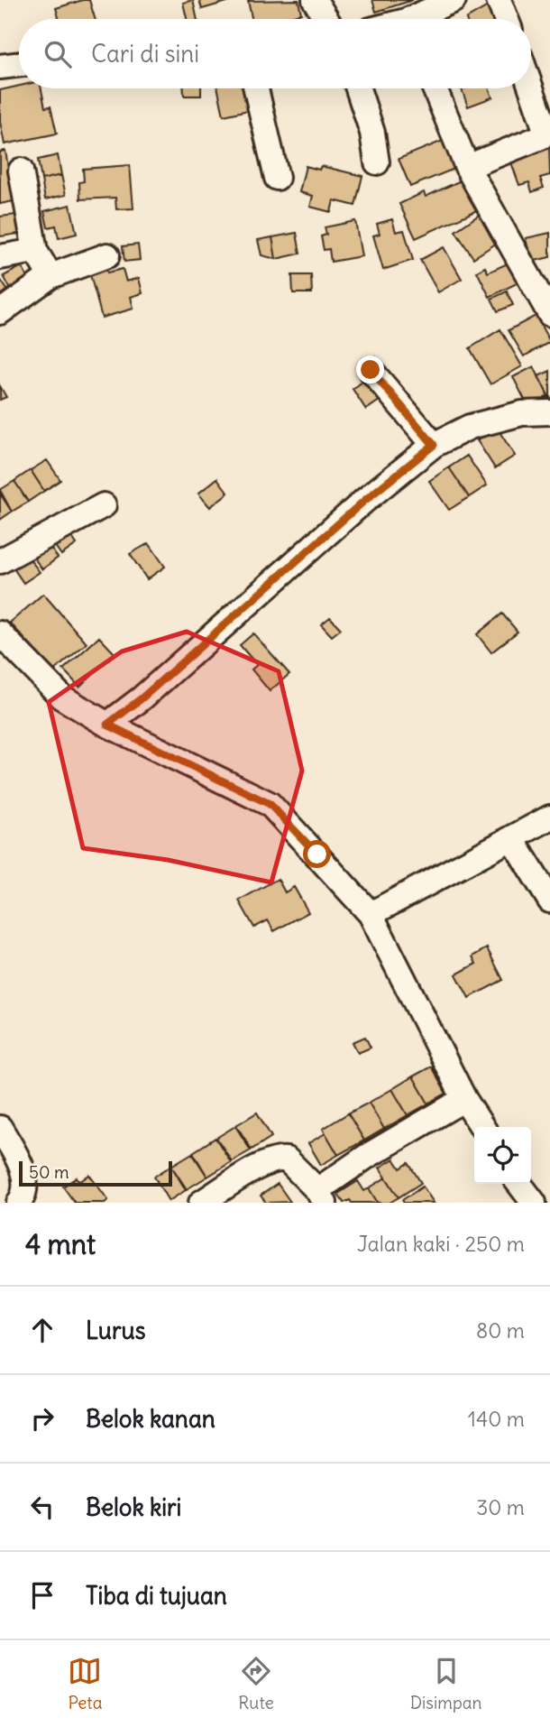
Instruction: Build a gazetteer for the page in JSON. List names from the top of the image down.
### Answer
{
  "scale_bar": "50 m",
  "page": {
    "search": "Cari di sini",
    "scale": "50 m",
    "heading": ["4 mnt", "Jalan kaki · 250 m"],
    "list": [
      ["Lurus", "80 m"],
      ["Belok kanan", "140 m"],
      ["Belok kiri", "30 m"],
      "Tiba di tujuan"
    ],
    "nav": ["Peta", "Rute", "Disimpan"]
  }
}
